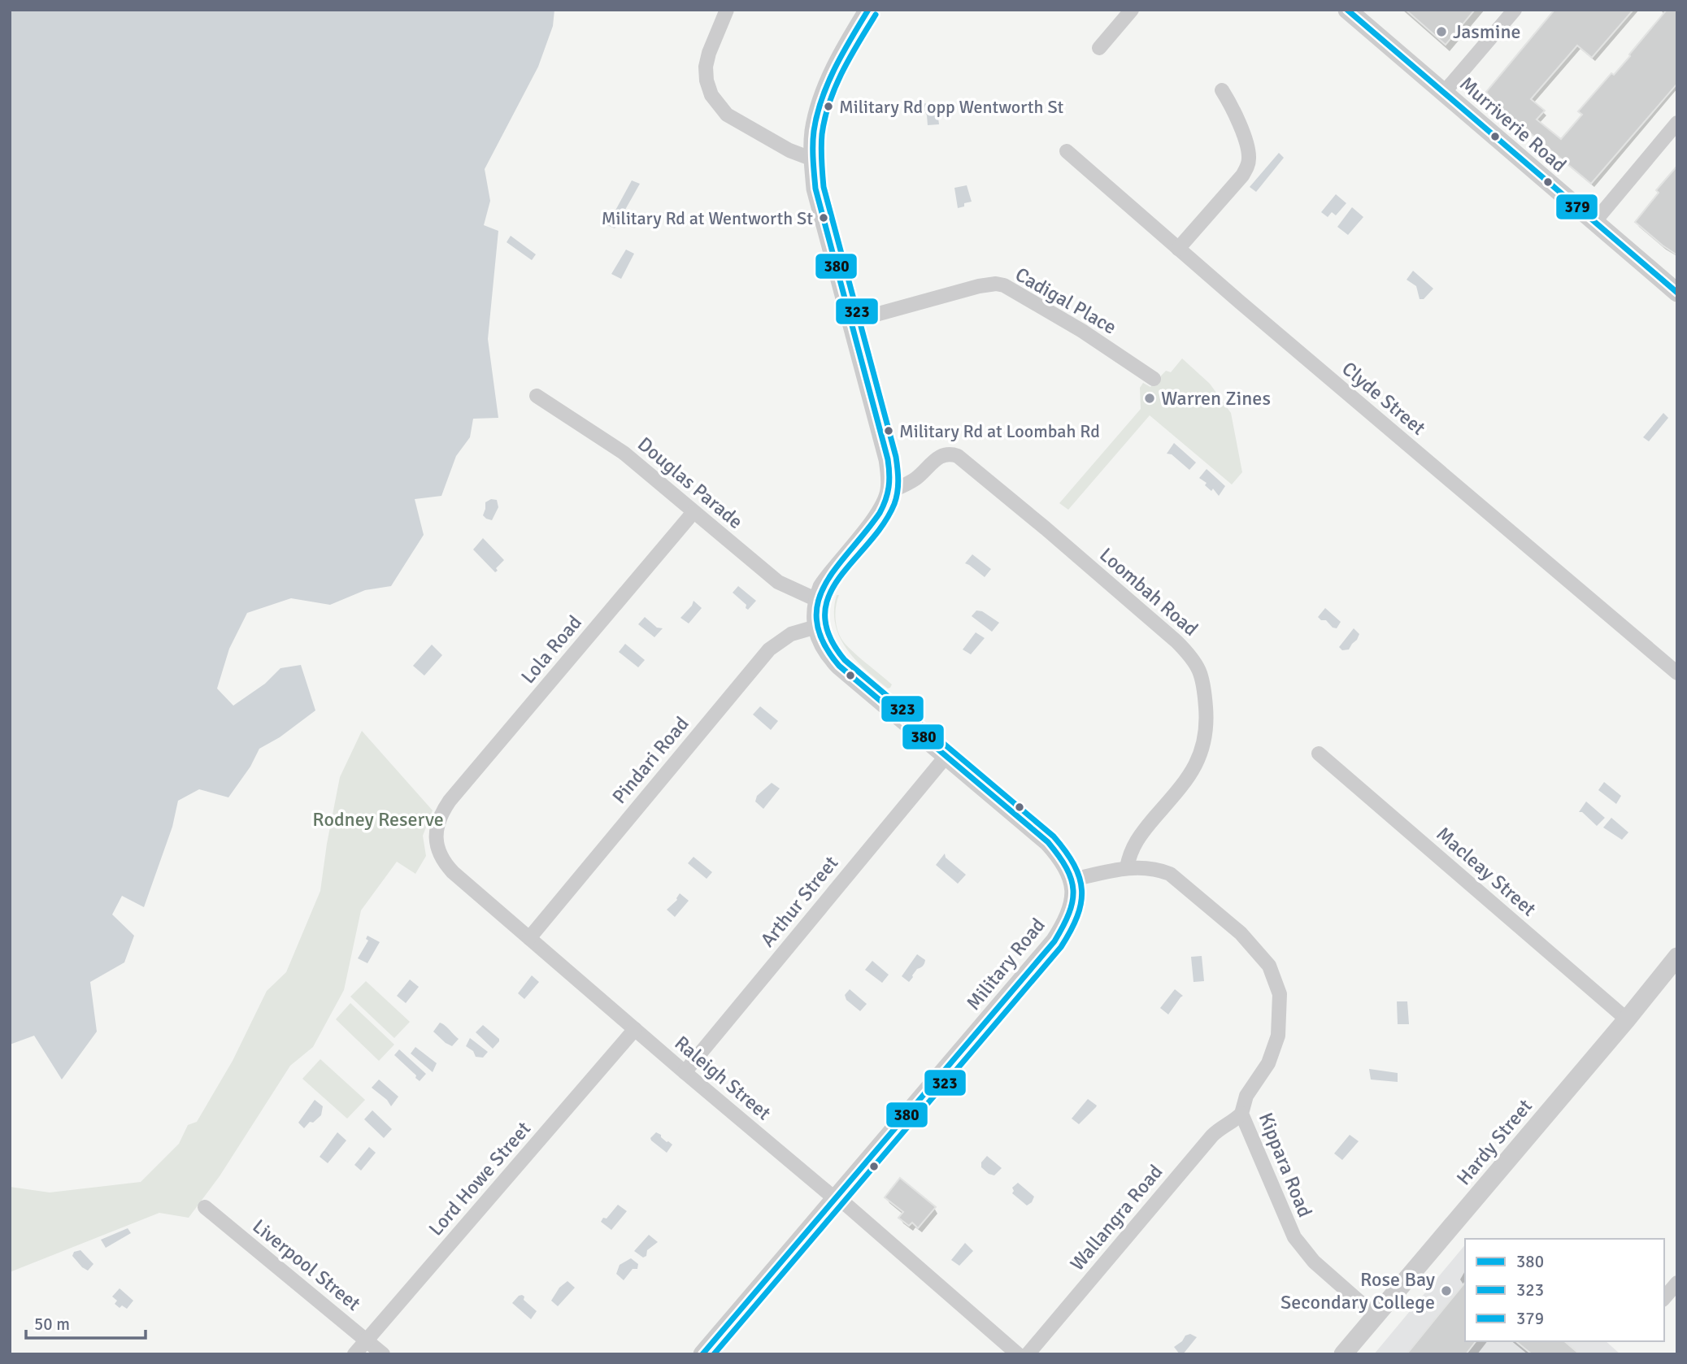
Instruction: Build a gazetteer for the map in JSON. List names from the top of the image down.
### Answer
{
  "streets": {
    "street": [
      "Murriverie Road",
      "Cadigal Place",
      "Clyde Street",
      "Douglas Parade",
      "Loombah Road",
      "Lola Road",
      "Pindari Road",
      "Macleay Street",
      "Arthur Street",
      "Military Road",
      "Raleigh Street",
      "Hardy Street",
      "Kippara Road",
      "Lord Howe Street",
      "Wallangra Road",
      "Liverpool Street"
    ]
  },
  "crossings": [
    ["Douglas Parade", "Lola Road"],
    ["Loombah Road", "Kippara Road"],
    ["Lola Road", "Raleigh Street"],
    ["Pindari Road", "Raleigh Street"],
    ["Macleay Street", "Hardy Street"],
    ["Arthur Street", "Raleigh Street"],
    ["Military Road", "Raleigh Street"],
    ["Military Road", "Kippara Road"],
    ["Raleigh Street", "Lord Howe Street"],
    ["Hardy Street", "Kippara Road"],
    ["Kippara Road", "Wallangra Road"],
    ["Lord Howe Street", "Liverpool Street"]
  ],
  "parks": ["Rodney Reserve"],
  "places": [
    "Jasmine",
    "Military Rd opp Wentworth St",
    "Military Rd at Wentworth St",
    "Warren Zines",
    "Military Rd at Loombah Rd",
    "Rose Bay Secondary College"
  ],
  "lines": ["transit line 380", "transit line 379", "transit line 323"],
  "legend": ["380", "323", "379"],
  "scale_bar": "50 m"
}
